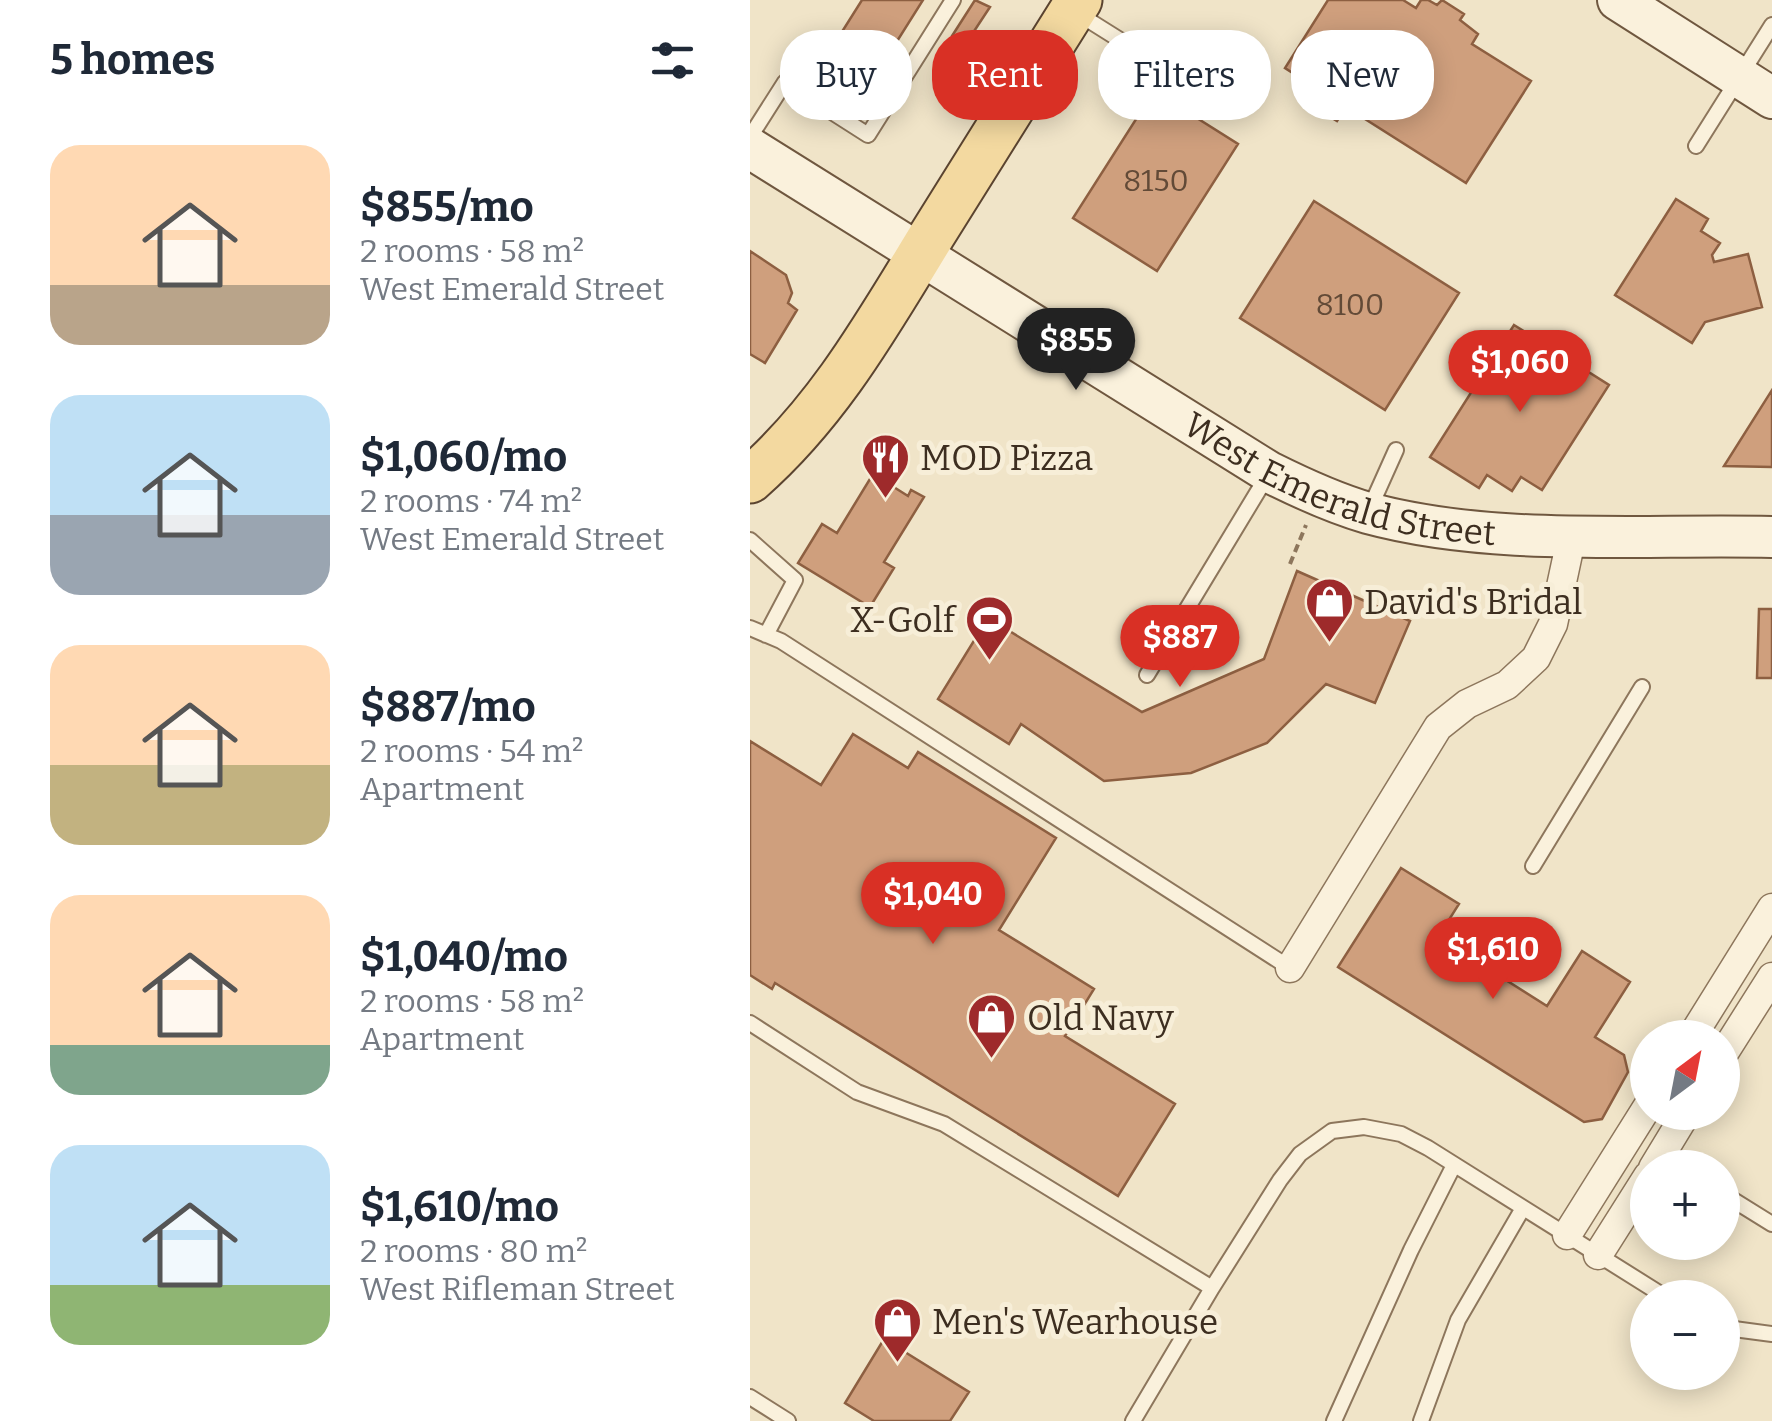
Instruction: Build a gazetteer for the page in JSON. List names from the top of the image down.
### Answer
{
  "streets": {
    "main road": ["West Emerald Street"]
  },
  "places": {
    "restaurant": ["MOD Pizza"],
    "shop": ["David's Bridal", "Old Navy", "Men's Wearhouse"],
    "sports": ["X-Golf"]
  },
  "house_numbers": ["8150", "8100"],
  "north": "top right",
  "page": {
    "heading": "5 homes",
    "chip": [
      "Buy",
      "Rent",
      "Filters",
      "New"
    ],
    "list": [
      {
        "name": "$855/mo",
        "note": "2 rooms · 58 m² · West Emerald Street"
      },
      {
        "name": "$1,060/mo",
        "note": "2 rooms · 74 m² · West Emerald Street"
      },
      {
        "name": "$887/mo",
        "note": "2 rooms · 54 m² · Apartment"
      },
      {
        "name": "$1,040/mo",
        "note": "2 rooms · 58 m² · Apartment"
      },
      {
        "name": "$1,610/mo",
        "note": "2 rooms · 80 m² · West Rifleman Street"
      }
    ],
    "price": [
      "$855",
      "$1,060",
      "$887",
      "$1,040",
      "$1,610"
    ],
    "map_buttons": ["+", "−"]
  }
}
